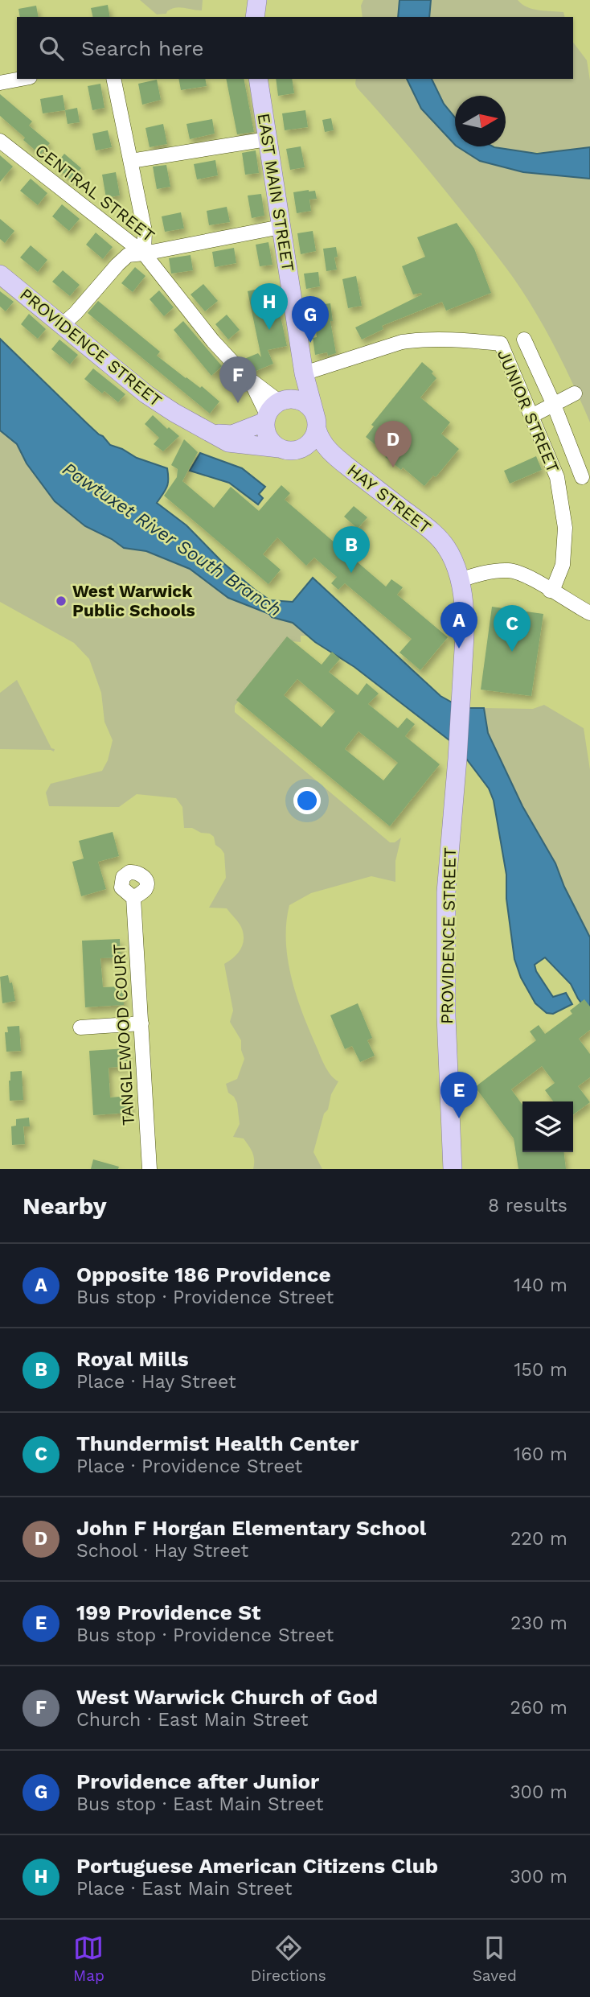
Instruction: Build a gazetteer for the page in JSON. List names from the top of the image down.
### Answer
{
  "streets": {
    "main road": ["EAST MAIN STREET", "PROVIDENCE STREET", "HAY STREET"],
    "street": ["CENTRAL STREET", "JUNIOR STREET", "TANGLEWOOD COURT"]
  },
  "crossings": [
    ["EAST MAIN STREET", "CENTRAL STREET"],
    ["EAST MAIN STREET", "PROVIDENCE STREET"],
    ["EAST MAIN STREET", "JUNIOR STREET"],
    ["EAST MAIN STREET", "HAY STREET"],
    ["CENTRAL STREET", "PROVIDENCE STREET"],
    ["CENTRAL STREET", "HAY STREET"],
    ["PROVIDENCE STREET", "HAY STREET"]
  ],
  "water": ["Pawtuxet River South Branch"],
  "places": ["West Warwick Public Schools"],
  "north": "right",
  "page": {
    "search": "Search here",
    "pins": [
      "H",
      "G",
      "F",
      "D",
      "B",
      "A",
      "C",
      "E"
    ],
    "heading": ["Nearby", "8 results"],
    "list": [
      {
        "mark": "A",
        "name": "Opposite 186 Providence",
        "note": "Bus stop · Providence Street",
        "value": "140 m"
      },
      {
        "mark": "B",
        "name": "Royal Mills",
        "note": "Place · Hay Street",
        "value": "150 m"
      },
      {
        "mark": "C",
        "name": "Thundermist Health Center",
        "note": "Place · Providence Street",
        "value": "160 m"
      },
      {
        "mark": "D",
        "name": "John F Horgan Elementary School",
        "note": "School · Hay Street",
        "value": "220 m"
      },
      {
        "mark": "E",
        "name": "199 Providence St",
        "note": "Bus stop · Providence Street",
        "value": "230 m"
      },
      {
        "mark": "F",
        "name": "West Warwick Church of God",
        "note": "Church · East Main Street",
        "value": "260 m"
      },
      {
        "mark": "G",
        "name": "Providence after Junior",
        "note": "Bus stop · East Main Street",
        "value": "300 m"
      },
      {
        "mark": "H",
        "name": "Portuguese American Citizens Club",
        "note": "Place · East Main Street",
        "value": "300 m"
      }
    ],
    "nav": ["Map", "Directions", "Saved"]
  }
}
